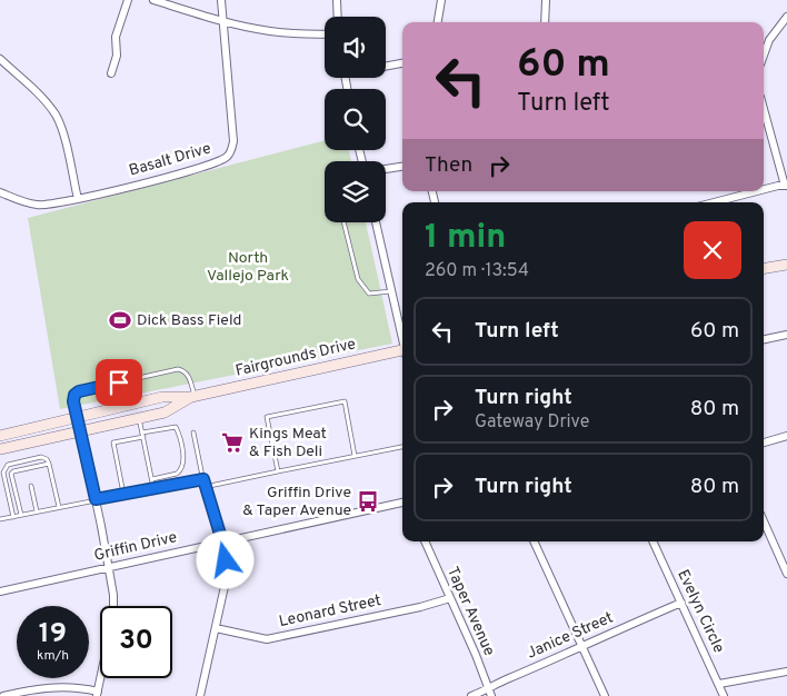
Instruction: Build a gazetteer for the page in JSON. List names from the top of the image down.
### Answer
{
  "streets": {
    "main road": ["Fairgrounds Drive"],
    "street": [
      "Basalt Drive",
      "Griffin Drive",
      "Leonard Street",
      "Taper Avenue",
      "Evelyn Circle",
      "Janice Street"
    ]
  },
  "crossings": [
    ["Leonard Street", "Taper Avenue"],
    ["Taper Avenue", "Janice Street"],
    ["Evelyn Circle", "Janice Street"]
  ],
  "parks": ["North Vallejo Park"],
  "places": {
    "sports": ["Dick Bass Field"],
    "supermarket": ["Kings Meat & Fish Deli"],
    "bus stop": ["Griffin Drive & Taper Avenue"]
  },
  "page": {
    "turn": ["60 m", "Turn left"],
    "then": "Then",
    "heading": ["1 min", "260 m · 13:54"],
    "list": [
      {
        "name": "Turn left",
        "value": "60 m"
      },
      {
        "name": "Turn right",
        "note": "Gateway Drive",
        "value": "80 m"
      },
      {
        "name": "Turn right",
        "value": "80 m"
      }
    ],
    "speed": "19 km/h",
    "limit": "30"
  }
}
